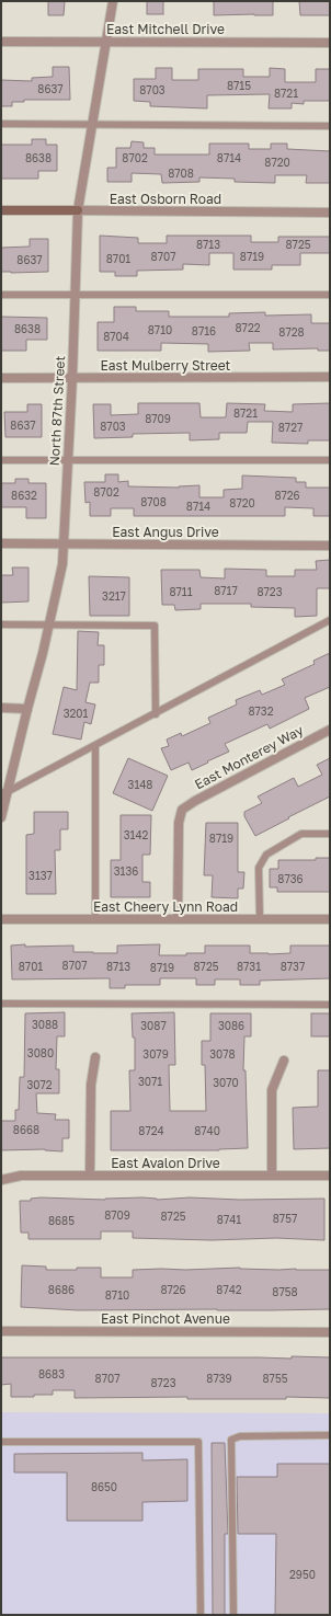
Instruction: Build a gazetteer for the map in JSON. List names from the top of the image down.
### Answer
{
  "streets": {
    "street": [
      "East Mitchell Drive",
      "East Osborn Road",
      "East Mulberry Street",
      "North 87th Street",
      "East Angus Drive",
      "East Monterey Way",
      "East Cheery Lynn Road",
      "East Avalon Drive",
      "East Pinchot Avenue"
    ]
  },
  "crossings": [
    ["East Mitchell Drive", "North 87th Street"],
    ["East Osborn Road", "North 87th Street"],
    ["East Mulberry Street", "North 87th Street"],
    ["North 87th Street", "East Angus Drive"],
    ["East Monterey Way", "East Cheery Lynn Road"]
  ],
  "house_numbers": [
    "8715",
    "8637",
    "8703",
    "8721",
    "8638",
    "8702",
    "8714",
    "8720",
    "8708",
    "8713",
    "8725",
    "8707",
    "8719",
    "8701",
    "8637",
    "8722",
    "8638",
    "8710",
    "8716",
    "8728",
    "8704",
    "8721",
    "8709",
    "8637",
    "8703",
    "8727",
    "8702",
    "8632",
    "8726",
    "8708",
    "8720",
    "8714",
    "8717",
    "8711",
    "8723",
    "3217",
    "8732",
    "3201",
    "3148",
    "3142",
    "8719",
    "3136",
    "3137",
    "8736",
    "8707",
    "8701",
    "8713",
    "8725",
    "8731",
    "8737",
    "8719",
    "3088",
    "3087",
    "3086",
    "3080",
    "3079",
    "3078",
    "3071",
    "3070",
    "3072",
    "8668",
    "8724",
    "8740",
    "8709",
    "8725",
    "8757",
    "8741",
    "8685",
    "8686",
    "8726",
    "8742",
    "8758",
    "8710",
    "8683",
    "8707",
    "8739",
    "8755",
    "8723",
    "8650",
    "2950"
  ]
}
